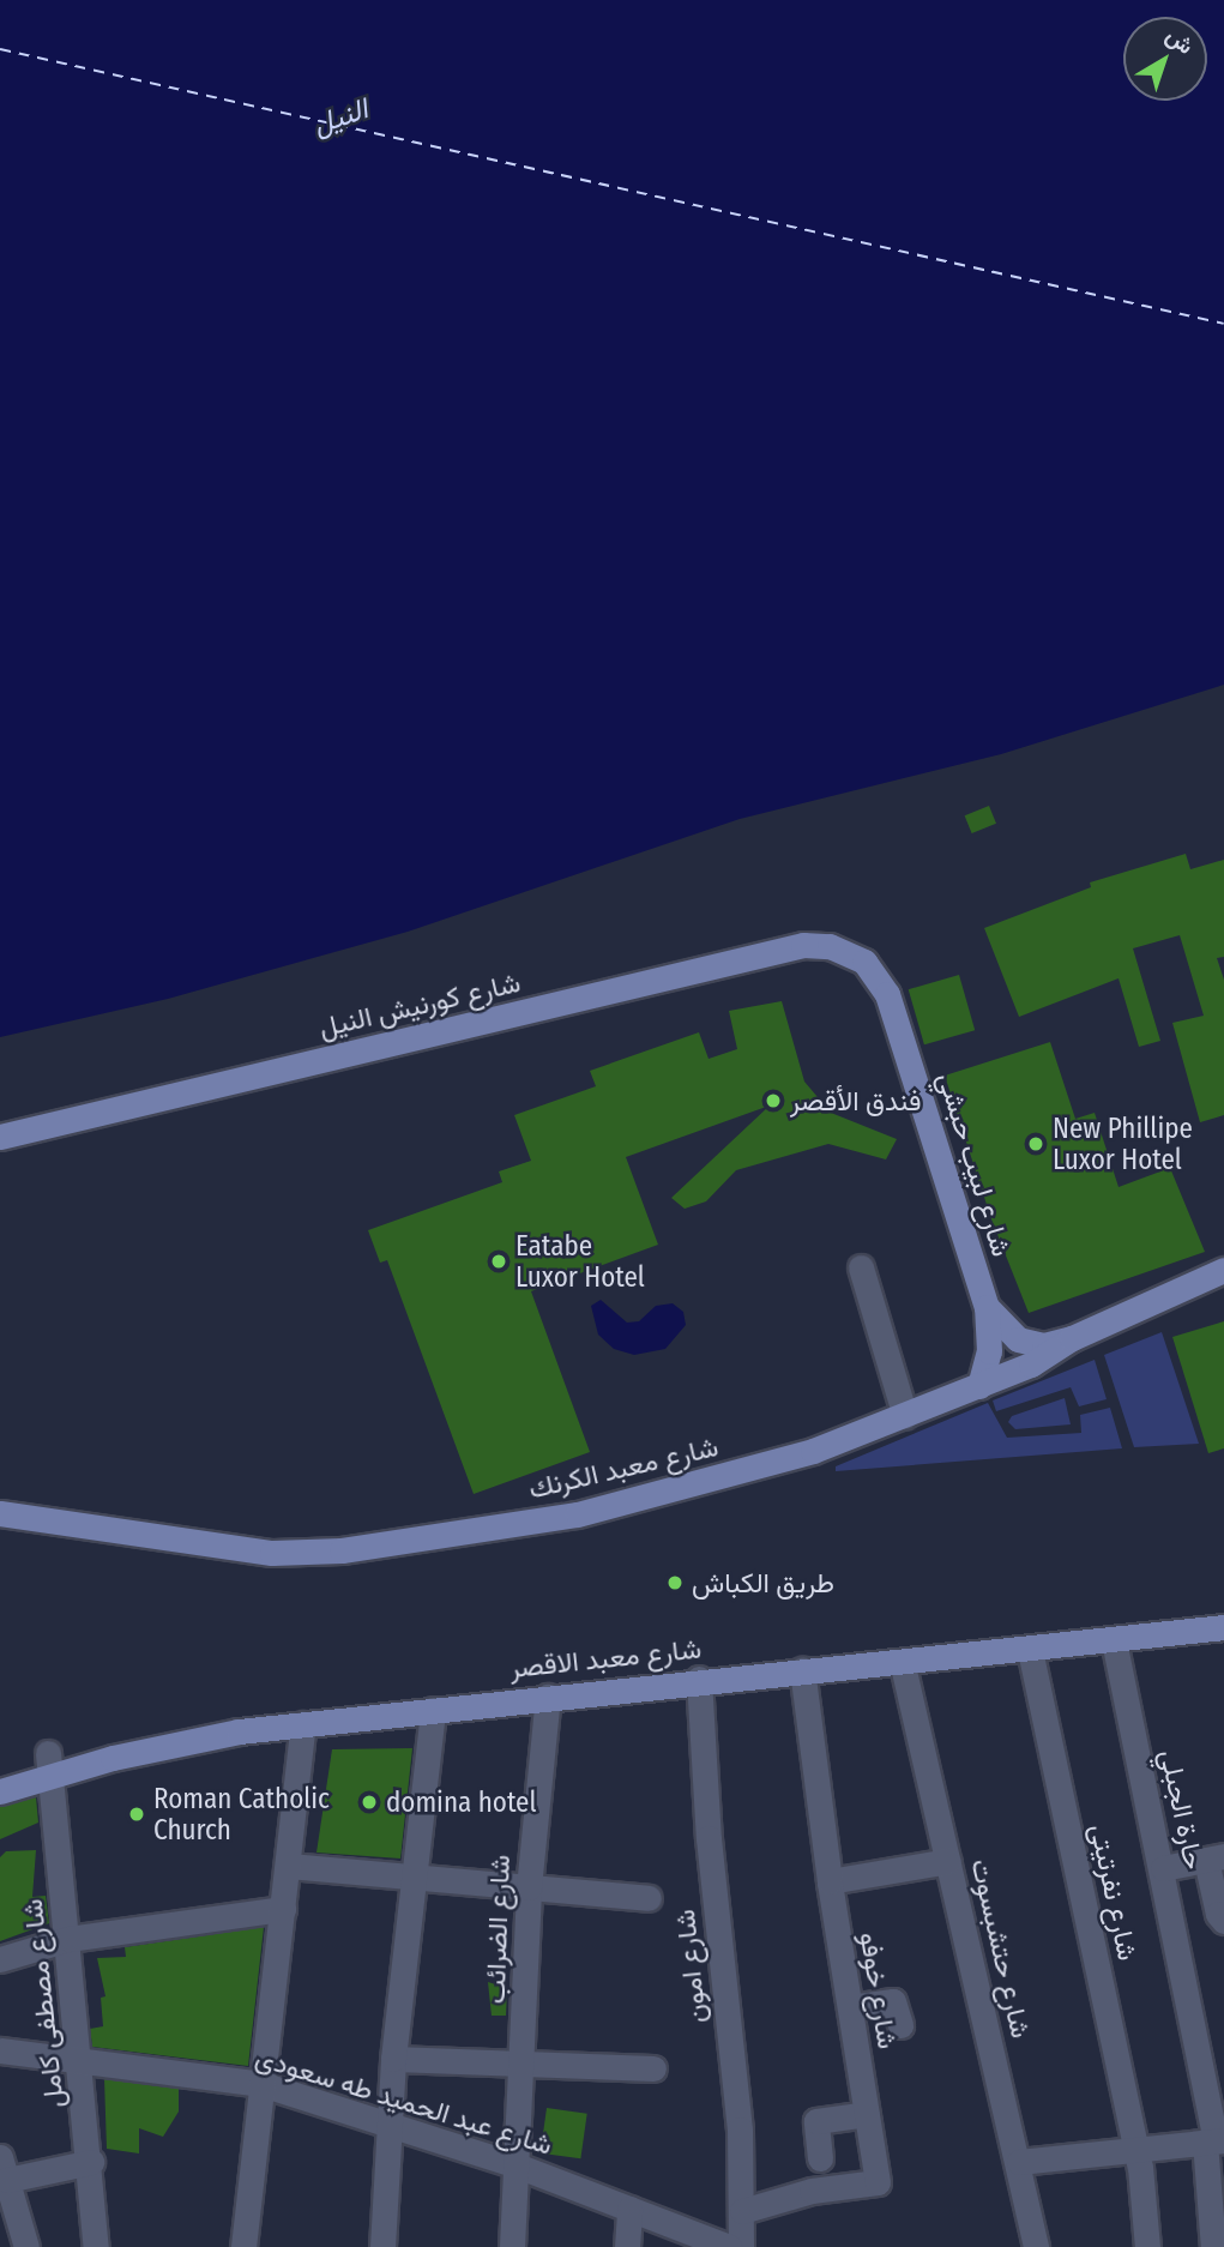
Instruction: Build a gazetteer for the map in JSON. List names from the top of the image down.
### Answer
{
  "streets": {
    "main road": [
      "شارع كورنيش النيل",
      "شارع لبيب حبشي",
      "شارع معبد الكرنك",
      "شارع معبد الاقصر"
    ],
    "street": [
      "حارة الجبلي",
      "شارع نفرتيتى",
      "شارع الضرائب",
      "شارع حتشبسوت",
      "شارع امون",
      "شارع خوفو",
      "شارع مصطفى كامل",
      "شارع عبد الحميد طه سعودى"
    ]
  },
  "crossings": [
    ["شارع كورنيش النيل", "شارع لبيب حبشي"],
    ["شارع لبيب حبشي", "شارع معبد الكرنك"],
    ["شارع معبد الاقصر", "حارة الجبلي"],
    ["شارع معبد الاقصر", "شارع نفرتيتى"],
    ["شارع معبد الاقصر", "شارع الضرائب"],
    ["شارع معبد الاقصر", "شارع حتشبسوت"],
    ["شارع معبد الاقصر", "شارع امون"],
    ["شارع معبد الاقصر", "شارع خوفو"],
    ["شارع معبد الاقصر", "شارع مصطفى كامل"],
    ["شارع الضرائب", "شارع عبد الحميد طه سعودى"],
    ["شارع امون", "شارع خوفو"],
    ["شارع مصطفى كامل", "شارع عبد الحميد طه سعودى"]
  ],
  "water": ["النيل"],
  "places": [
    "فندق الأقصر",
    "New Phillipe Luxor Hotel",
    "Eatabe Luxor Hotel",
    "طريق الكباش",
    "domina hotel",
    "Roman Catholic Church"
  ],
  "north": "top right"
}
